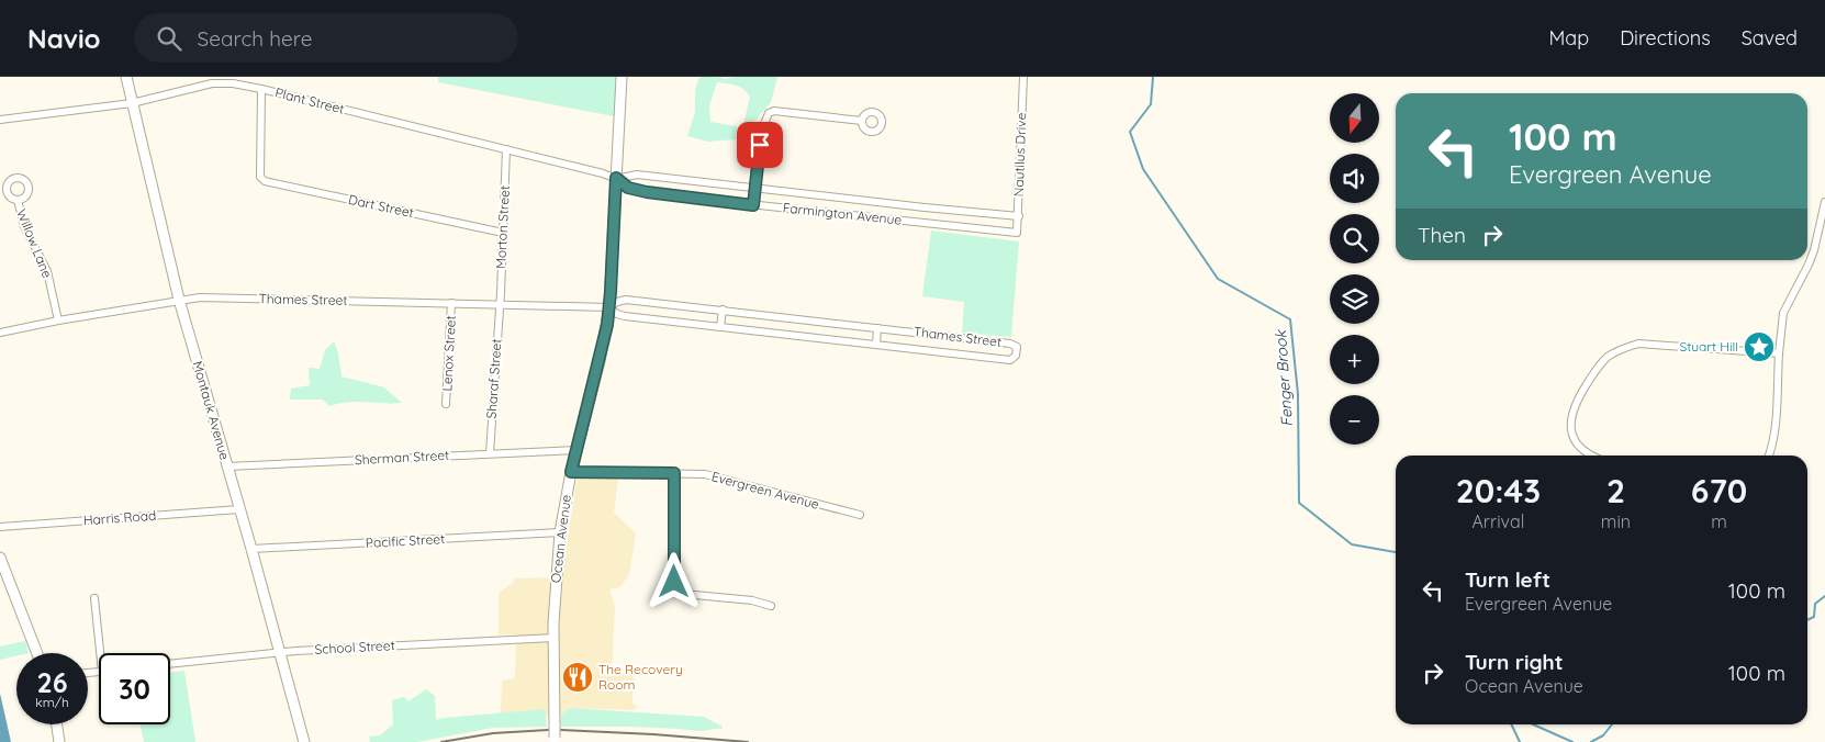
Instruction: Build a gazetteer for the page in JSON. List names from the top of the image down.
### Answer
{
  "streets": {
    "street": [
      "Plant Street",
      "Nautilus Drive",
      "Dart Street",
      "Farmington Avenue",
      "Morton Street",
      "Willow Lane",
      "Thames Street",
      "Lenox Street",
      "Sharaf Street",
      "Montauk Avenue",
      "Sherman Street",
      "Evergreen Avenue",
      "Harris Road",
      "Ocean Avenue",
      "Pacific Street",
      "School Street"
    ]
  },
  "crossings": [
    ["Plant Street", "Dart Street"],
    ["Plant Street", "Farmington Avenue"],
    ["Plant Street", "Morton Street"],
    ["Plant Street", "Montauk Avenue"],
    ["Plant Street", "Ocean Avenue"],
    ["Nautilus Drive", "Farmington Avenue"],
    ["Dart Street", "Morton Street"],
    ["Farmington Avenue", "Ocean Avenue"],
    ["Morton Street", "Thames Street"],
    ["Morton Street", "Sharaf Street"],
    ["Willow Lane", "Thames Street"],
    ["Thames Street", "Lenox Street"],
    ["Thames Street", "Sharaf Street"],
    ["Thames Street", "Montauk Avenue"],
    ["Thames Street", "Ocean Avenue"],
    ["Sharaf Street", "Sherman Street"],
    ["Montauk Avenue", "Sherman Street"],
    ["Montauk Avenue", "Harris Road"],
    ["Montauk Avenue", "Pacific Street"],
    ["Montauk Avenue", "School Street"],
    ["Sherman Street", "Ocean Avenue"],
    ["Evergreen Avenue", "Ocean Avenue"],
    ["Ocean Avenue", "Pacific Street"],
    ["Ocean Avenue", "School Street"]
  ],
  "water": ["Fenger Brook"],
  "places": {
    "place": ["Stuart Hill"],
    "restaurant": ["The Recovery Room"]
  },
  "north": "bottom",
  "page": {
    "header": "Navio",
    "search": "Search here",
    "nav": ["Map", "Directions", "Saved"],
    "map_buttons": ["+", "−"],
    "turn": ["100 m", "Evergreen Avenue"],
    "then": "Then",
    "eta": [
      "20:43",
      "Arrival",
      "2",
      "min",
      "670",
      "m"
    ],
    "list": [
      {
        "name": "Turn left",
        "note": "Evergreen Avenue",
        "value": "100 m"
      },
      {
        "name": "Turn right",
        "note": "Ocean Avenue",
        "value": "100 m"
      }
    ],
    "speed": "26 km/h",
    "limit": "30"
  }
}
